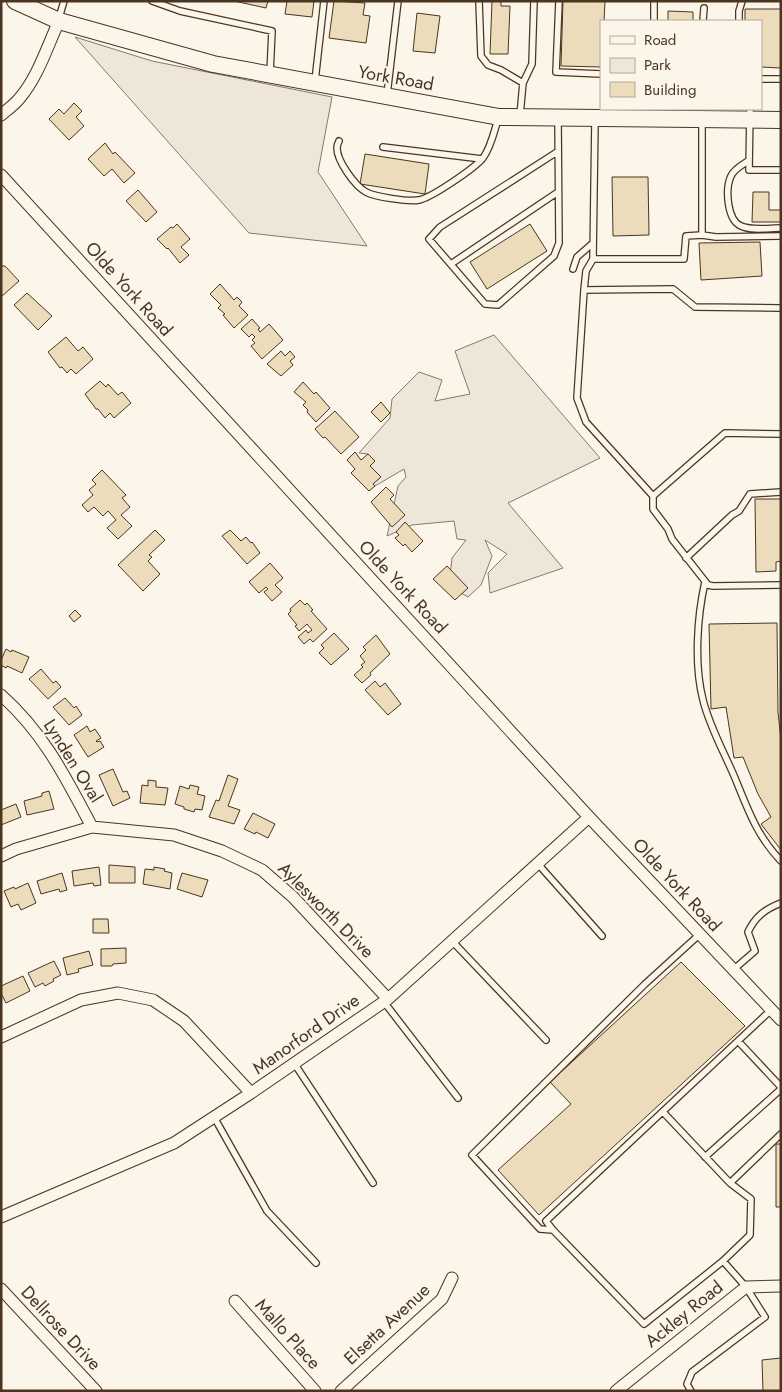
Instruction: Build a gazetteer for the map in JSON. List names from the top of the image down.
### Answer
{
  "streets": {
    "main road": ["York Road"],
    "street": [
      "Olde York Road",
      "Lynden Oval",
      "Aylesworth Drive",
      "Manorford Drive",
      "Ackley Road",
      "Elsetta Avenue",
      "Dellrose Drive",
      "Mallo Place"
    ]
  },
  "crossings": [
    ["Olde York Road", "Manorford Drive"],
    ["Lynden Oval", "Aylesworth Drive"],
    ["Aylesworth Drive", "Manorford Drive"]
  ],
  "legend": ["Road", "Park", "Building"]
}
